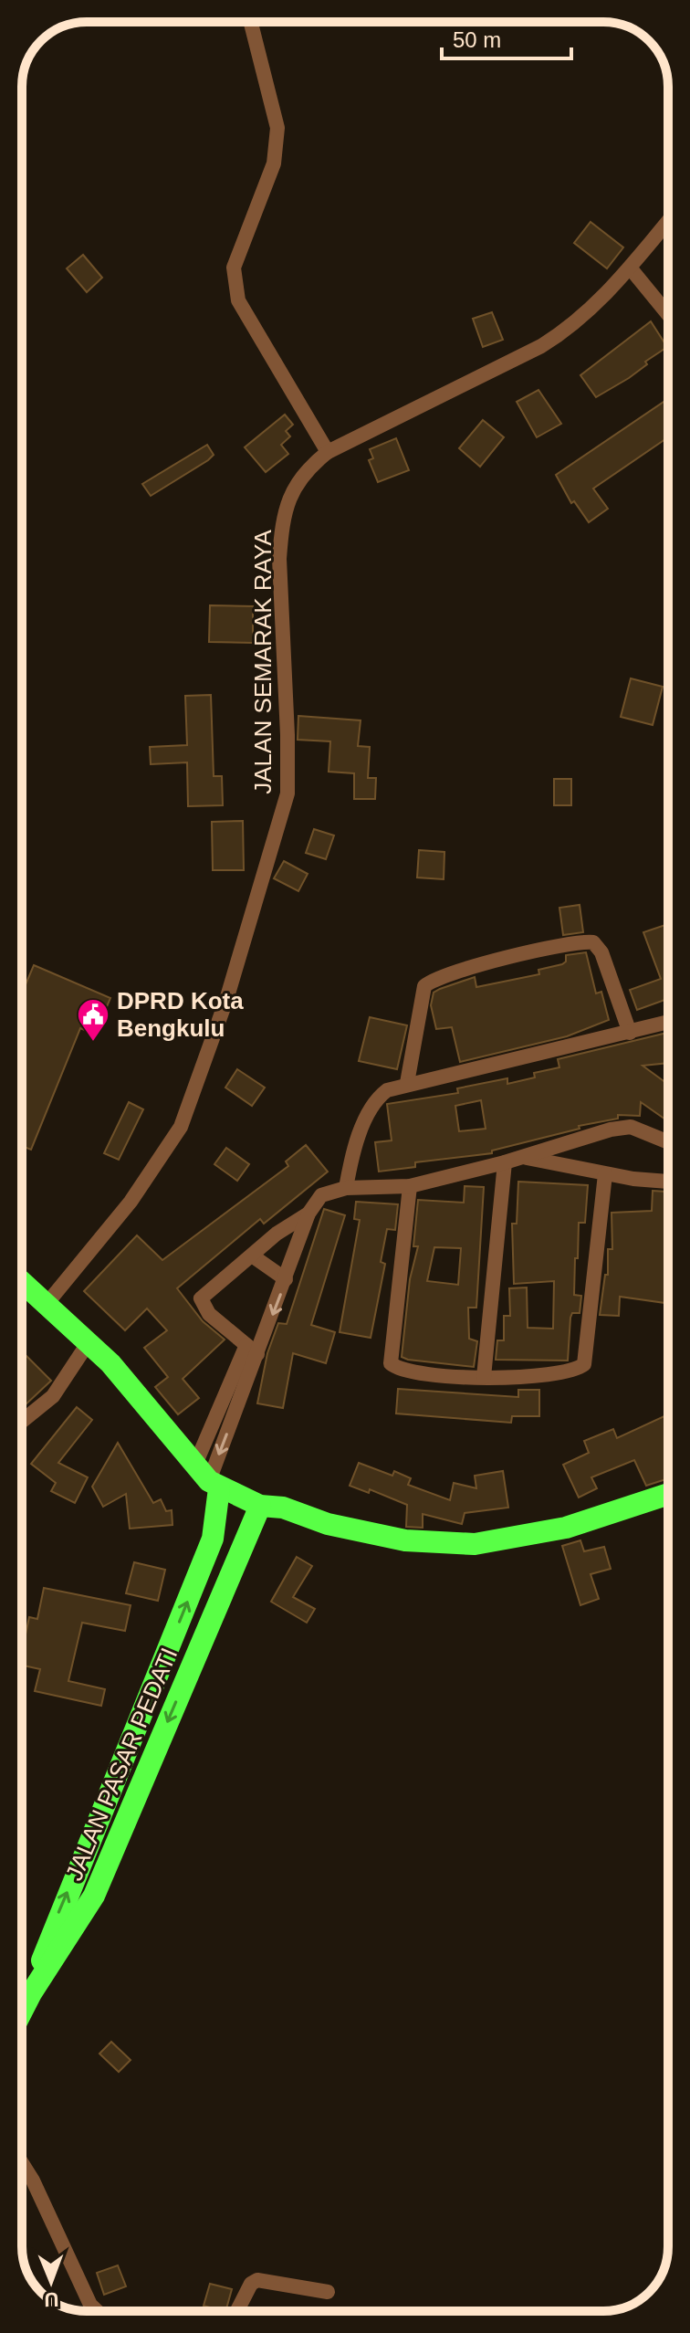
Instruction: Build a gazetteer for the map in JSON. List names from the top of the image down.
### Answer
{
  "streets": {
    "highway": ["JALAN PASAR PEDATI"],
    "street": ["JALAN SEMARAK RAYA"]
  },
  "places": {
    "public building": ["DPRD Kota Bengkulu"]
  },
  "scale_bar": "50 m",
  "north": "bottom"
}
